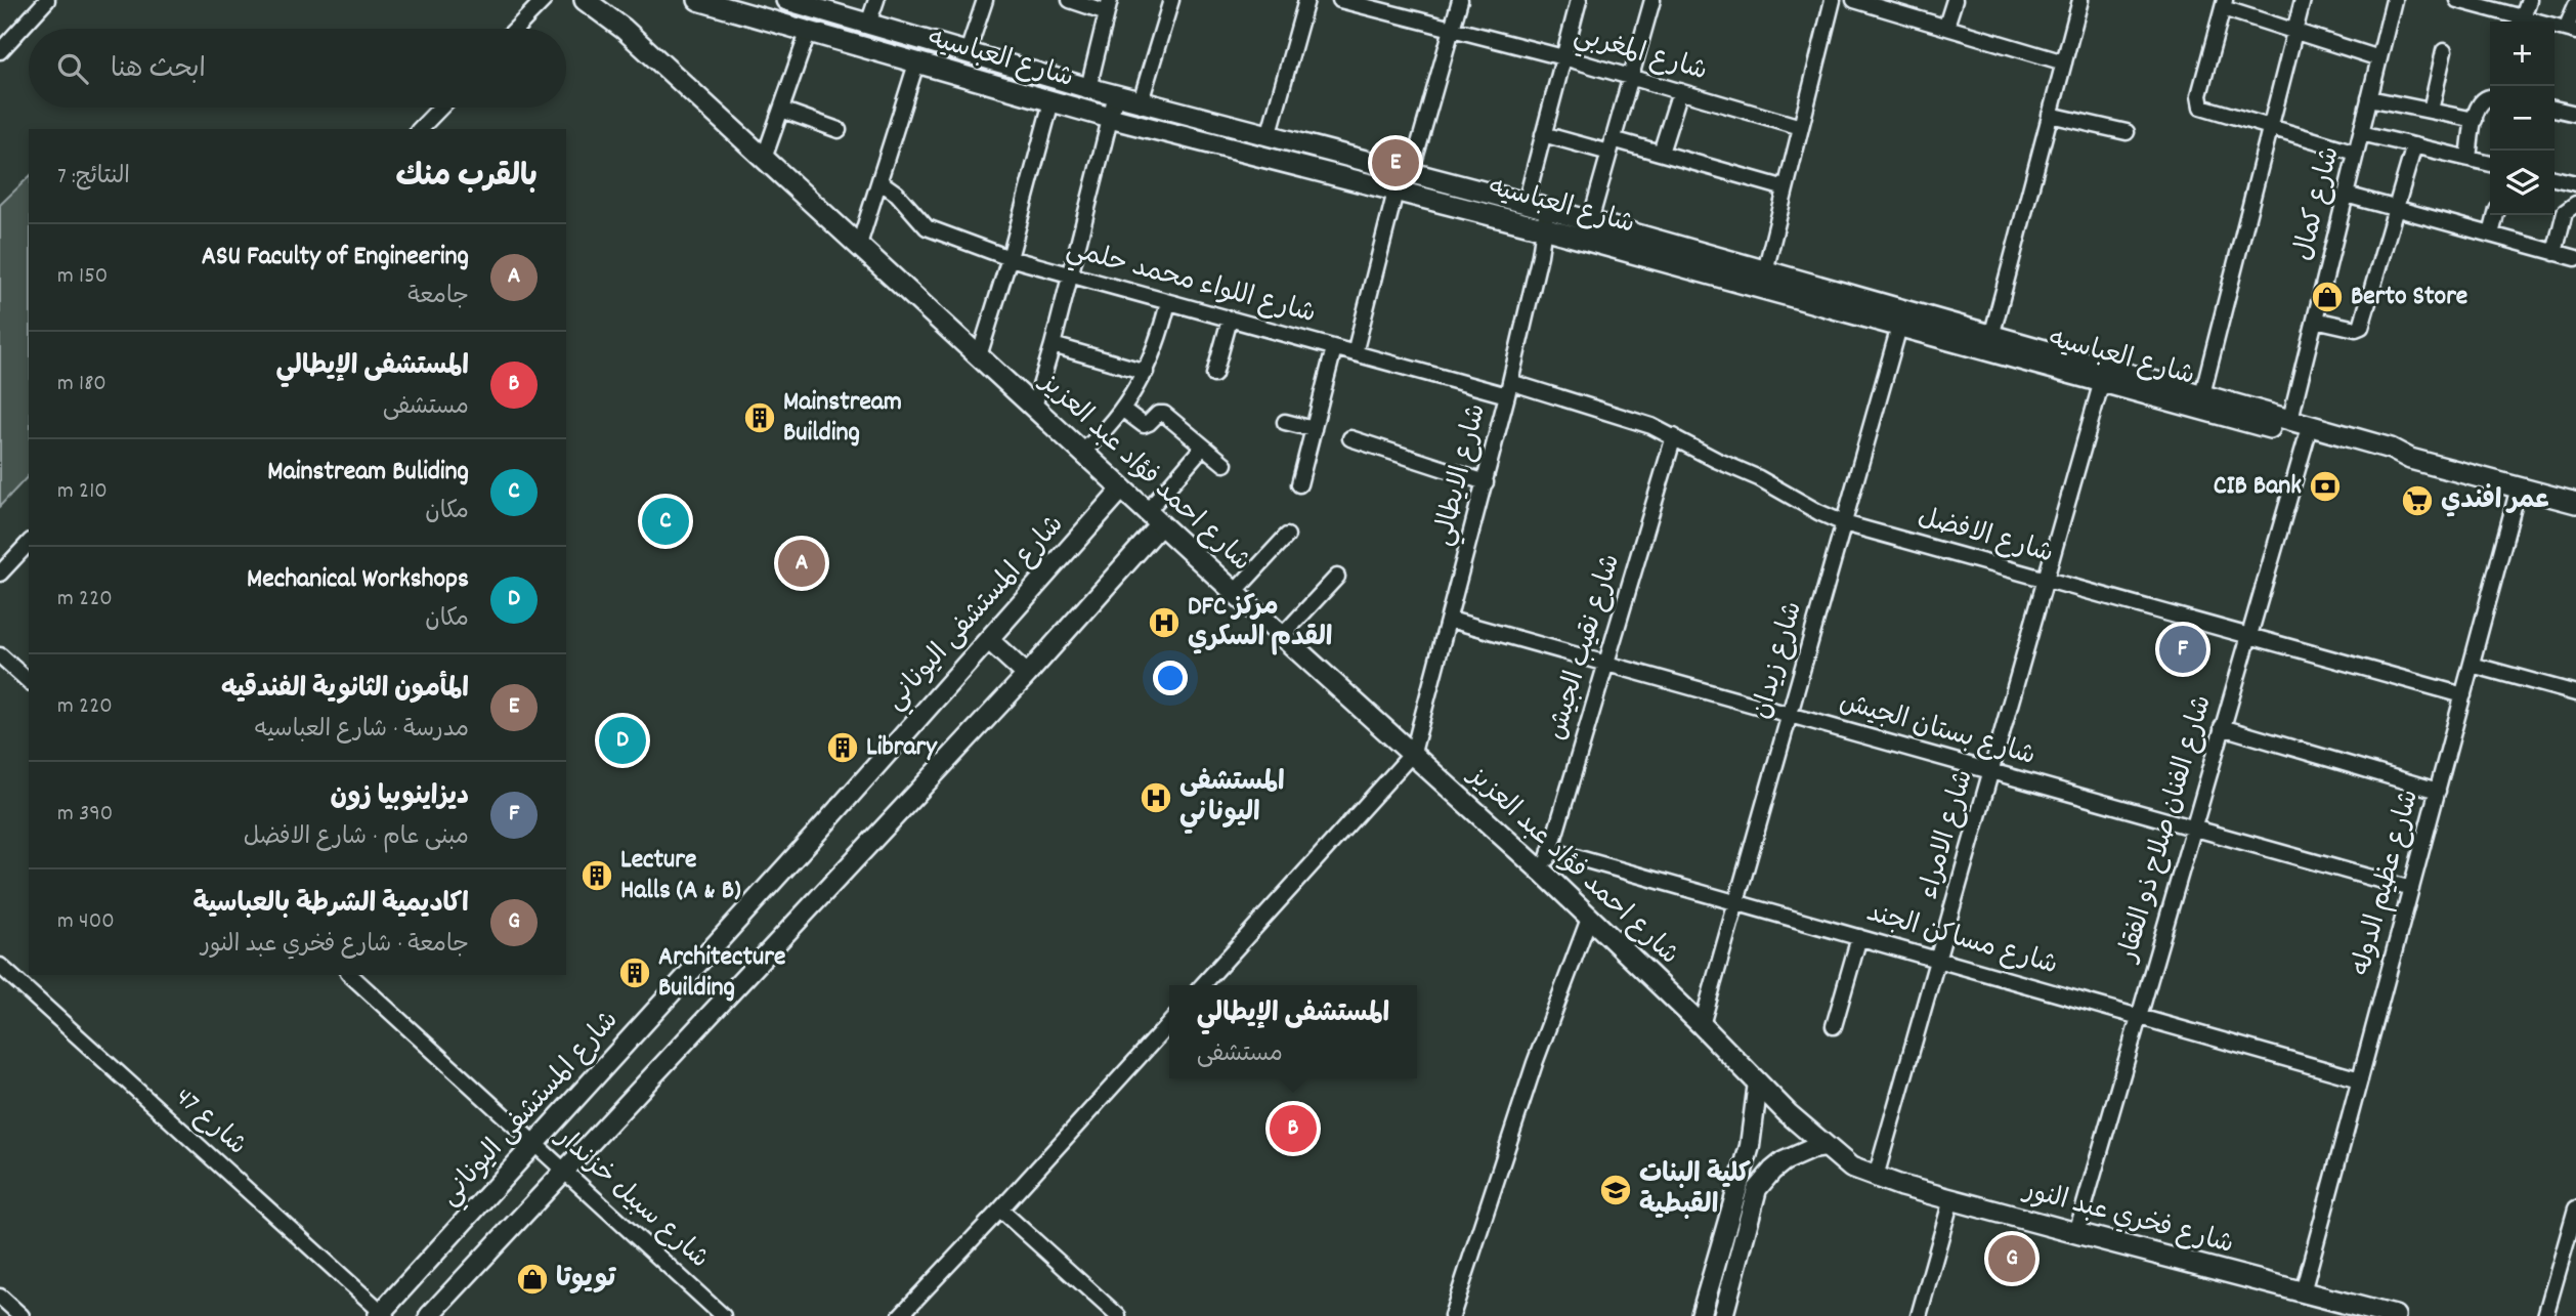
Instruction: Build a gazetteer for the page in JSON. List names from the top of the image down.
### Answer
{
  "streets": {
    "main road": ["شارع العباسيه", "شارع احمد فؤاد عبد العزيز", "شارع فخري عبد النور"],
    "street": [
      "شارع المغربي",
      "شارع كمال",
      "شارع اللواء محمد حلمي",
      "شارع الايطالي",
      "شارع الافضل",
      "شارع المستشفى اليوناني",
      "شارع نقيب الجيش",
      "شارع زيدان",
      "شارع بستان الجيش",
      "شارع الفنان صلاح ذو الفقار",
      "شارع الامراء",
      "شارع عظيم الدوله",
      "شارع مساكن الجند",
      "شارع 47",
      "شارع سبيل خزندار"
    ]
  },
  "crossings": [
    ["شارع العباسيه", "شارع كمال"],
    ["شارع العباسيه", "شارع الايطالي"],
    ["شارع العباسيه", "شارع زيدان"],
    ["شارع العباسيه", "شارع الفنان صلاح ذو الفقار"],
    ["شارع العباسيه", "شارع الامراء"],
    ["شارع العباسيه", "شارع عظيم الدوله"],
    ["شارع اللواء محمد حلمي", "شارع الايطالي"],
    ["شارع اللواء محمد حلمي", "شارع الافضل"],
    ["شارع احمد فؤاد عبد العزيز", "شارع الايطالي"],
    ["شارع احمد فؤاد عبد العزيز", "شارع المستشفى اليوناني"],
    ["شارع احمد فؤاد عبد العزيز", "شارع نقيب الجيش"],
    ["شارع احمد فؤاد عبد العزيز", "شارع زيدان"],
    ["شارع احمد فؤاد عبد العزيز", "شارع فخري عبد النور"],
    ["شارع الايطالي", "شارع الافضل"],
    ["شارع الايطالي", "شارع بستان الجيش"],
    ["شارع الافضل", "شارع نقيب الجيش"],
    ["شارع الافضل", "شارع زيدان"],
    ["شارع الافضل", "شارع الفنان صلاح ذو الفقار"],
    ["شارع الافضل", "شارع الامراء"],
    ["شارع الافضل", "شارع عظيم الدوله"],
    ["شارع المستشفى اليوناني", "شارع 47"],
    ["شارع المستشفى اليوناني", "شارع سبيل خزندار"],
    ["شارع نقيب الجيش", "شارع بستان الجيش"],
    ["شارع نقيب الجيش", "شارع مساكن الجند"],
    ["شارع زيدان", "شارع بستان الجيش"],
    ["شارع زيدان", "شارع مساكن الجند"],
    ["شارع بستان الجيش", "شارع الفنان صلاح ذو الفقار"],
    ["شارع بستان الجيش", "شارع الامراء"],
    ["شارع بستان الجيش", "شارع عظيم الدوله"],
    ["شارع الفنان صلاح ذو الفقار", "شارع مساكن الجند"],
    ["شارع الفنان صلاح ذو الفقار", "شارع فخري عبد النور"],
    ["شارع الامراء", "شارع مساكن الجند"],
    ["شارع الامراء", "شارع فخري عبد النور"],
    ["شارع عظيم الدوله", "شارع مساكن الجند"],
    ["شارع عظيم الدوله", "شارع فخري عبد النور"]
  ],
  "places": {
    "shop": ["Berto Store", "تويوتا"],
    "building": [
      "Mainstream Building",
      "Library",
      "Lecture Halls (A & B)",
      "Architecture Building"
    ],
    "bank": ["CIB Bank"],
    "supermarket": ["عمر افندي"],
    "hospital": ["DFC مركز القدم السكري", "المستشفى اليوناني"],
    "school or university": ["كلية البنات القبطية"]
  },
  "page": {
    "map_buttons": ["+", "−"],
    "search": "ابحث هنا",
    "heading": ["بالقرب منك", "النتائج: 7"],
    "pins": [
      "E",
      "C",
      "A",
      "F",
      "D",
      "B",
      "G"
    ],
    "list": [
      {
        "mark": "A",
        "name": "ASU Faculty of Engineering",
        "note": "جامعة",
        "value": "150 m"
      },
      {
        "mark": "B",
        "name": "المستشفى الإيطالي",
        "note": "مستشفى",
        "value": "180 m"
      },
      {
        "mark": "C",
        "name": "Mainstream Buliding",
        "note": "مكان",
        "value": "210 m"
      },
      {
        "mark": "D",
        "name": "Mechanical Workshops",
        "note": "مكان",
        "value": "220 m"
      },
      {
        "mark": "E",
        "name": "المأمون الثانوية الفندقيه",
        "note": "مدرسة · شارع العباسيه",
        "value": "220 m"
      },
      {
        "mark": "F",
        "name": "ديزاينوبيا زون",
        "note": "مبنى عام · شارع الافضل",
        "value": "390 m"
      },
      {
        "mark": "G",
        "name": "اكاديمية الشرطة بالعباسية",
        "note": "جامعة · شارع فخري عبد النور",
        "value": "400 m"
      }
    ],
    "popup": ["المستشفى الإيطالي", "مستشفى"]
  }
}
